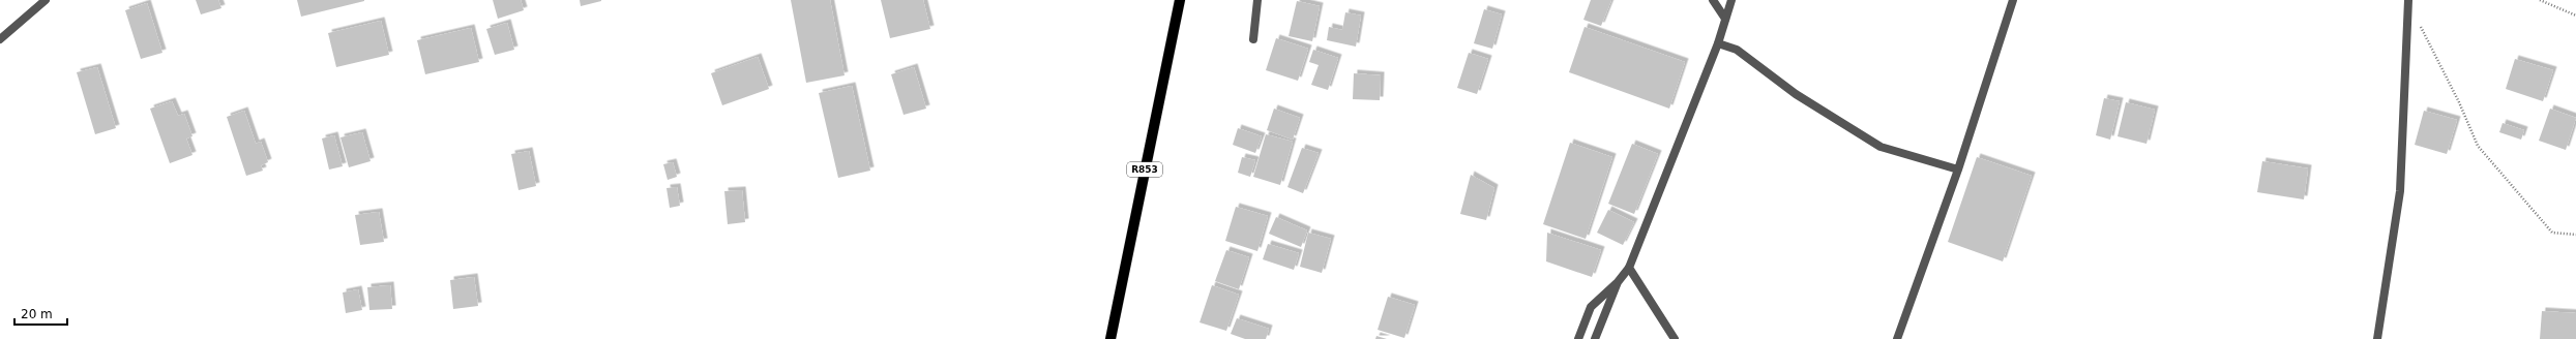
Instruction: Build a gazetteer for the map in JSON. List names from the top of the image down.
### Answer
{
  "streets": {
    "main road": ["R853"]
  },
  "scale_bar": "20 m"
}
